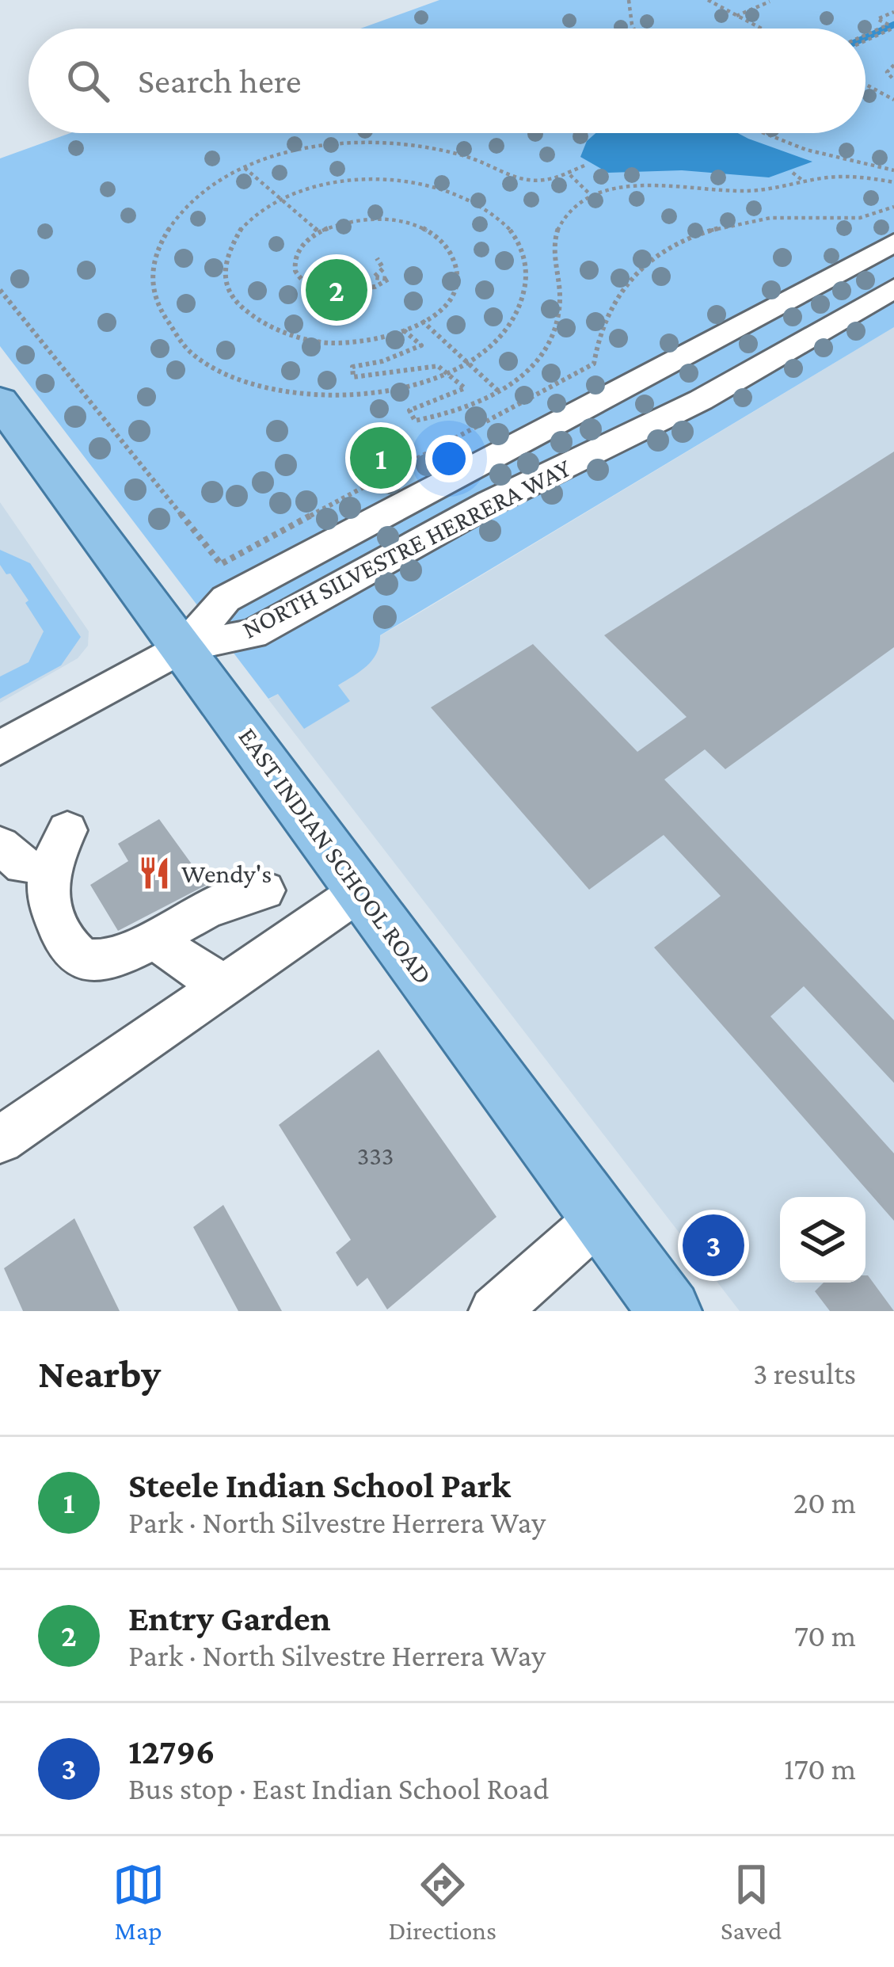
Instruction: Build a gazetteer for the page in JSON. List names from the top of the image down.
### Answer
{
  "streets": {
    "main road": ["EAST INDIAN SCHOOL ROAD"],
    "street": ["NORTH SILVESTRE HERRERA WAY"]
  },
  "crossings": [
    ["NORTH SILVESTRE HERRERA WAY", "EAST INDIAN SCHOOL ROAD"]
  ],
  "places": {
    "restaurant": ["Wendy's"]
  },
  "house_numbers": ["333"],
  "page": {
    "search": "Search here",
    "pins": ["2", "1", "3"],
    "heading": ["Nearby", "3 results"],
    "list": [
      {
        "mark": "1",
        "name": "Steele Indian School Park",
        "note": "Park · North Silvestre Herrera Way",
        "value": "20 m"
      },
      {
        "mark": "2",
        "name": "Entry Garden",
        "note": "Park · North Silvestre Herrera Way",
        "value": "70 m"
      },
      {
        "mark": "3",
        "name": "12796",
        "note": "Bus stop · East Indian School Road",
        "value": "170 m"
      }
    ],
    "nav": ["Map", "Directions", "Saved"]
  }
}
